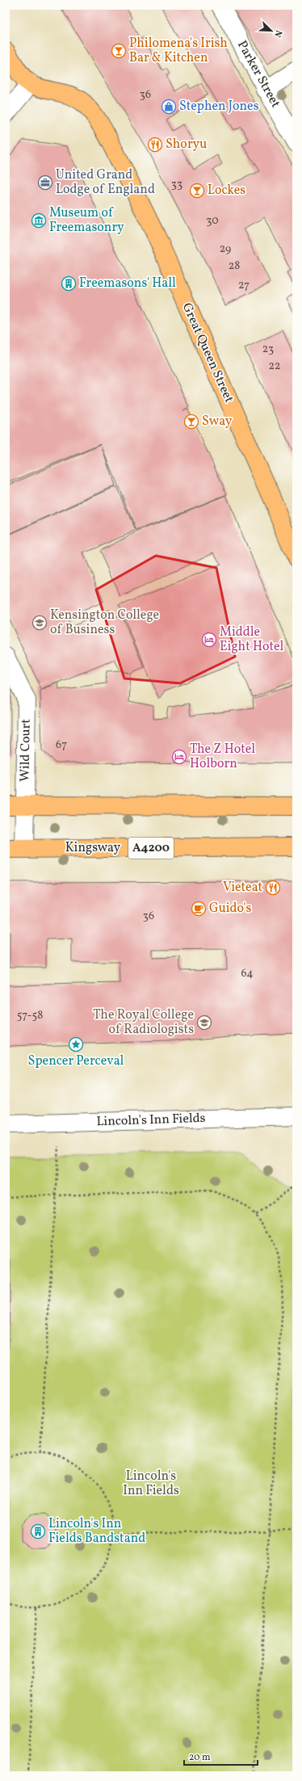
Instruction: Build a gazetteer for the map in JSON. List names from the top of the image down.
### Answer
{
  "streets": {
    "main road": ["Great Queen Street", "Kingsway", "A4200"],
    "street": ["Parker Street", "Wild Court", "Lincoln's Inn Fields"]
  },
  "crossings": [
    ["Wild Court", "Kingsway"]
  ],
  "parks": ["Lincoln's Inn Fields"],
  "places": {
    "bar": ["Philomena's Irish Bar & Kitchen", "Lockes", "Sway"],
    "shop": ["Stephen Jones"],
    "restaurant": ["Shoryu", "Vieteat"],
    "office": ["United Grand Lodge of England"],
    "museum": ["Museum of Freemasonry"],
    "building": ["Freemasons' Hall", "Lincoln's Inn Fields Bandstand"],
    "school or university": ["Kensington College of Business", "The Royal College of Radiologists"],
    "hotel": ["Middle Eight Hotel", "The Z Hotel Holborn"],
    "cafe": ["Guido's"],
    "place": ["Spencer Perceval"]
  },
  "house_numbers": [
    "36",
    "33",
    "30",
    "29",
    "28",
    "27",
    "23",
    "22",
    "67",
    "36",
    "64",
    "57-58"
  ],
  "scale_bar": "20 m",
  "north": "bottom right"
}
